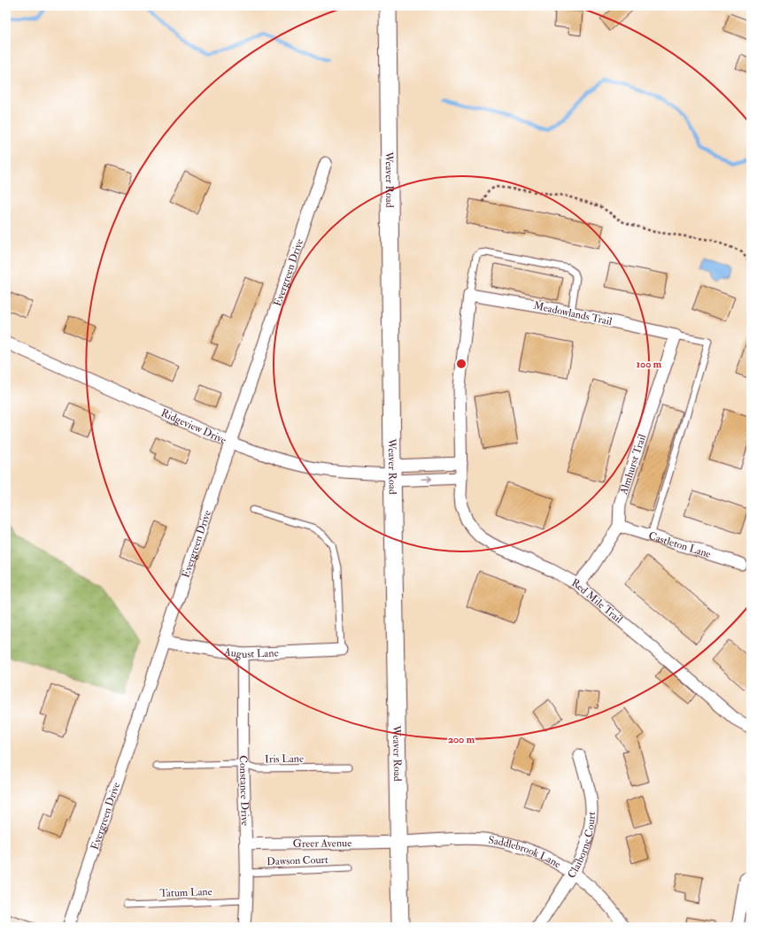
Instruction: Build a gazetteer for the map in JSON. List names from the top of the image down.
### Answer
{
  "streets": {
    "main road": ["Weaver Road"],
    "street": [
      "Evergreen Drive",
      "Meadowlands Trail",
      "Ridgeview Drive",
      "Almhurst Trail",
      "Castleton Lane",
      "Red Mile Trail",
      "August Lane",
      "Constance Drive",
      "Greer Avenue",
      "Claiborne Court",
      "Saddlebrook Lane"
    ],
    "lane": ["Iris Lane", "Dawson Court", "Tatum Lane"]
  },
  "crossings": [
    ["Weaver Road", "Ridgeview Drive"],
    ["Weaver Road", "Greer Avenue"],
    ["Weaver Road", "Saddlebrook Lane"],
    ["Evergreen Drive", "Ridgeview Drive"],
    ["Evergreen Drive", "August Lane"],
    ["Meadowlands Trail", "Almhurst Trail"],
    ["Meadowlands Trail", "Red Mile Trail"],
    ["Almhurst Trail", "Castleton Lane"],
    ["August Lane", "Constance Drive"],
    ["Iris Lane", "Constance Drive"],
    ["Constance Drive", "Greer Avenue"],
    ["Constance Drive", "Dawson Court"],
    ["Constance Drive", "Tatum Lane"],
    ["Greer Avenue", "Saddlebrook Lane"],
    ["Claiborne Court", "Saddlebrook Lane"]
  ],
  "rings": ["100 m", "200 m"]
}
